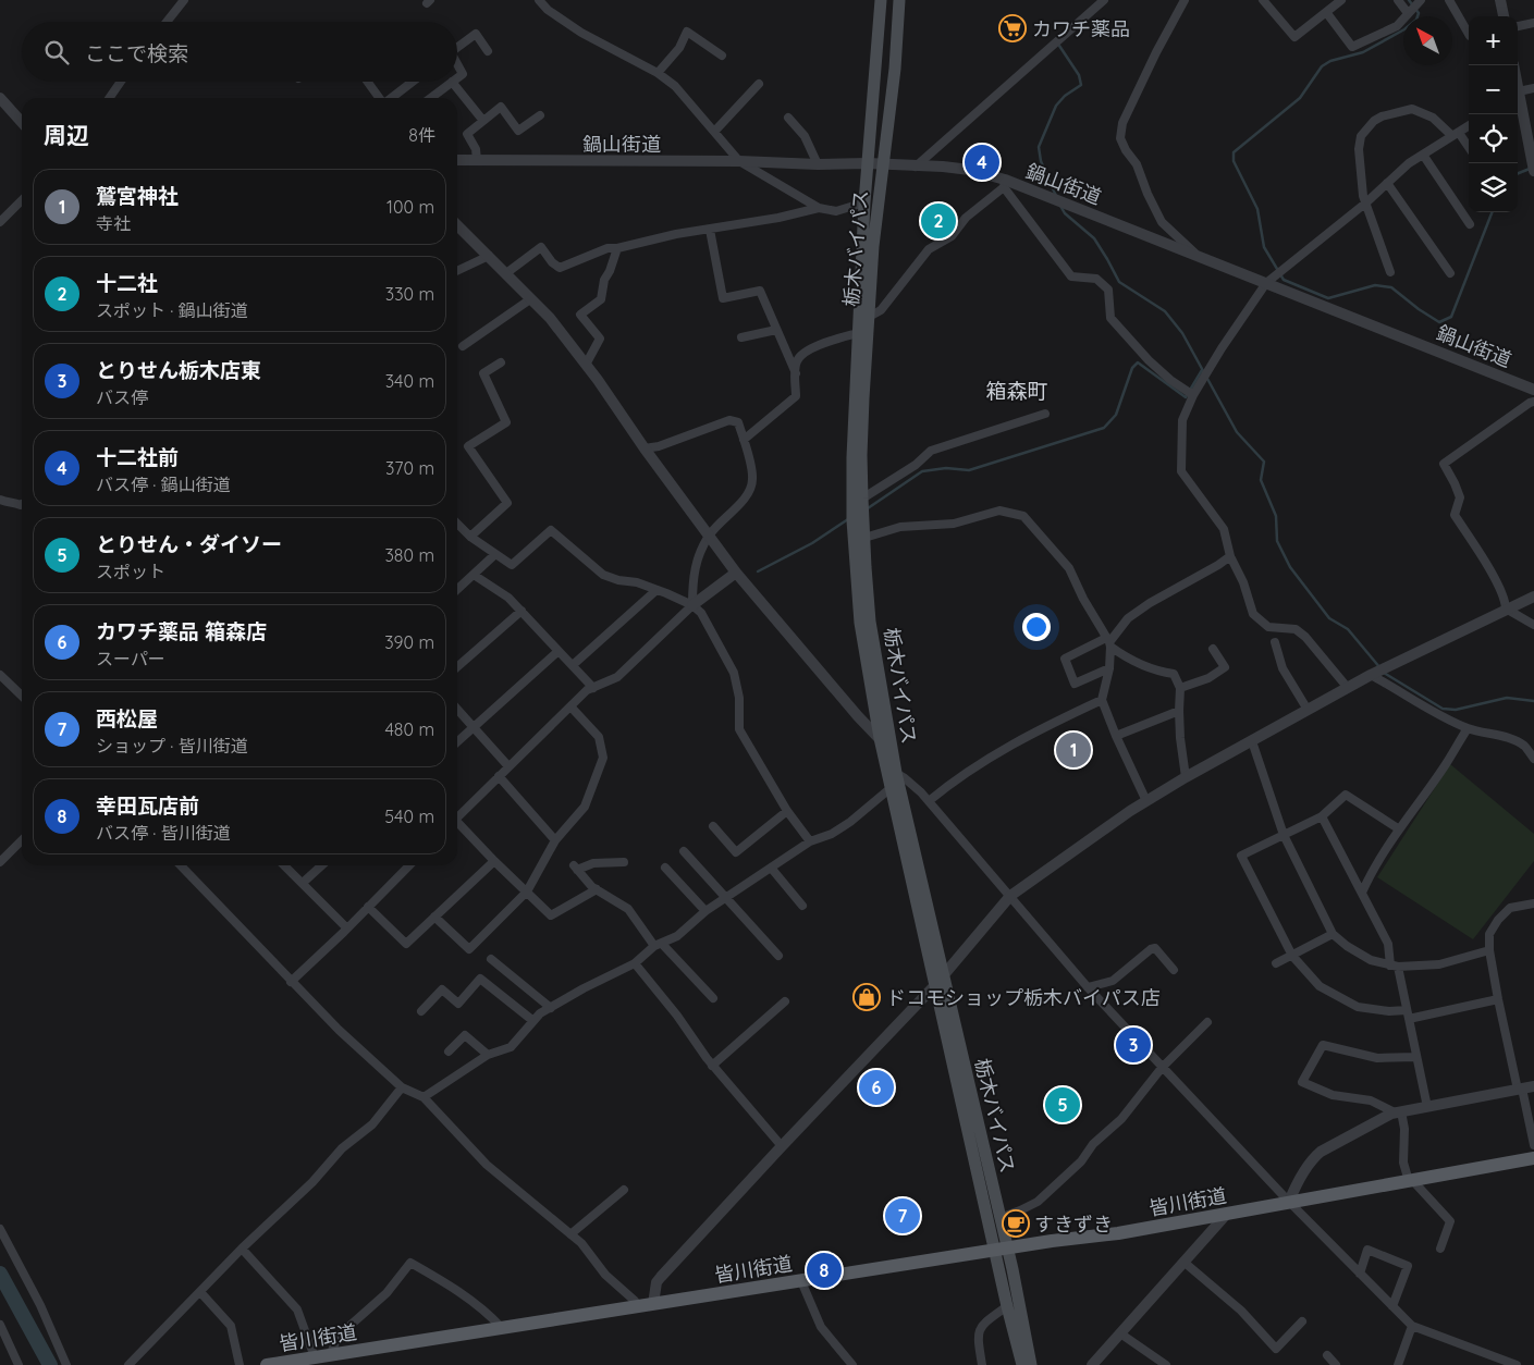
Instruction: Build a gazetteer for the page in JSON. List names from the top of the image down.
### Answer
{
  "streets": {
    "main road": ["栃木バイパス", "皆川街道"],
    "street": ["鍋山街道"]
  },
  "crossings": [
    ["鍋山街道", "栃木バイパス"],
    ["栃木バイパス", "皆川街道"]
  ],
  "districts": ["箱森町"],
  "places": {
    "supermarket": ["カワチ薬品"],
    "shop": ["ドコモショップ栃木バイパス店"],
    "cafe": ["すきずき"]
  },
  "north": "top left",
  "page": {
    "map_buttons": ["+", "−"],
    "search": "ここで検索",
    "heading": ["周辺", "8件"],
    "pins": [
      "4",
      "2",
      "1",
      "3",
      "6",
      "5",
      "7",
      "8"
    ],
    "list": [
      {
        "mark": "1",
        "name": "鷲宮神社",
        "note": "寺社",
        "value": "100 m"
      },
      {
        "mark": "2",
        "name": "十二社",
        "note": "スポット · 鍋山街道",
        "value": "330 m"
      },
      {
        "mark": "3",
        "name": "とりせん栃木店東",
        "note": "バス停",
        "value": "340 m"
      },
      {
        "mark": "4",
        "name": "十二社前",
        "note": "バス停 · 鍋山街道",
        "value": "370 m"
      },
      {
        "mark": "5",
        "name": "とりせん・ダイソー",
        "note": "スポット",
        "value": "380 m"
      },
      {
        "mark": "6",
        "name": "カワチ薬品 箱森店",
        "note": "スーパー",
        "value": "390 m"
      },
      {
        "mark": "7",
        "name": "西松屋",
        "note": "ショップ · 皆川街道",
        "value": "480 m"
      },
      {
        "mark": "8",
        "name": "幸田瓦店前",
        "note": "バス停 · 皆川街道",
        "value": "540 m"
      }
    ]
  }
}
